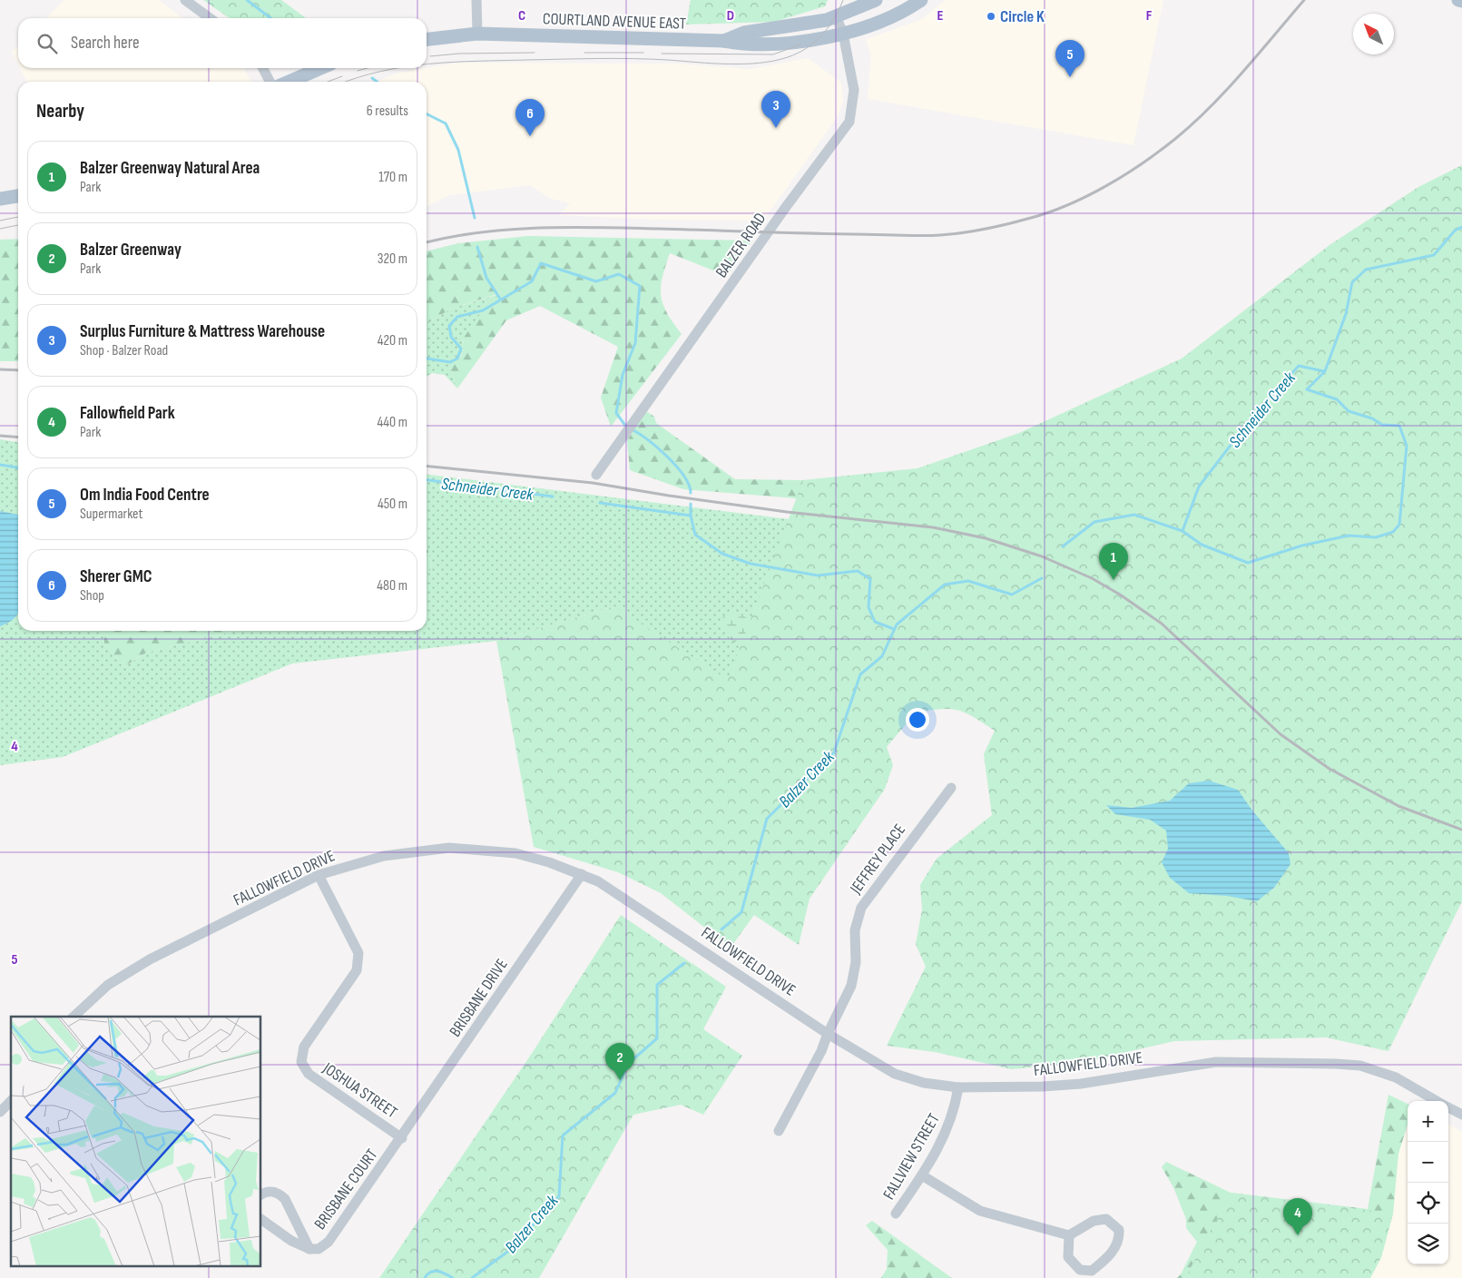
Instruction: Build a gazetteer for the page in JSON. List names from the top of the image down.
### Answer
{
  "streets": {
    "main road": ["COURTLAND AVENUE EAST"],
    "street": [
      "BALZER ROAD",
      "JEFFREY PLACE",
      "FALLOWFIELD DRIVE",
      "BRISBANE DRIVE",
      "JOSHUA STREET",
      "FALLVIEW STREET",
      "BRISBANE COURT"
    ]
  },
  "crossings": [
    ["COURTLAND AVENUE EAST", "BALZER ROAD"],
    ["JEFFREY PLACE", "FALLOWFIELD DRIVE"],
    ["FALLOWFIELD DRIVE", "BRISBANE DRIVE"],
    ["FALLOWFIELD DRIVE", "JOSHUA STREET"],
    ["FALLOWFIELD DRIVE", "FALLVIEW STREET"],
    ["BRISBANE DRIVE", "JOSHUA STREET"],
    ["BRISBANE DRIVE", "BRISBANE COURT"],
    ["JOSHUA STREET", "BRISBANE COURT"]
  ],
  "water": ["Schneider Creek", "Balzer Creek"],
  "places": ["Circle K"],
  "north": "top left",
  "page": {
    "search": "Search here",
    "pins": [
      "5",
      "3",
      "6",
      "1",
      "2",
      "4"
    ],
    "heading": ["Nearby", "6 results"],
    "list": [
      {
        "mark": "1",
        "name": "Balzer Greenway Natural Area",
        "note": "Park",
        "value": "170 m"
      },
      {
        "mark": "2",
        "name": "Balzer Greenway",
        "note": "Park",
        "value": "320 m"
      },
      {
        "mark": "3",
        "name": "Surplus Furniture & Mattress Warehouse",
        "note": "Shop · Balzer Road",
        "value": "420 m"
      },
      {
        "mark": "4",
        "name": "Fallowfield Park",
        "note": "Park",
        "value": "440 m"
      },
      {
        "mark": "5",
        "name": "Om India Food Centre",
        "note": "Supermarket",
        "value": "450 m"
      },
      {
        "mark": "6",
        "name": "Sherer GMC",
        "note": "Shop",
        "value": "480 m"
      }
    ],
    "map_buttons": ["+", "−"]
  },
  "grid": {
    "columns": [
      "C",
      "D",
      "E",
      "F"
    ],
    "rows": ["4", "5"]
  }
}
